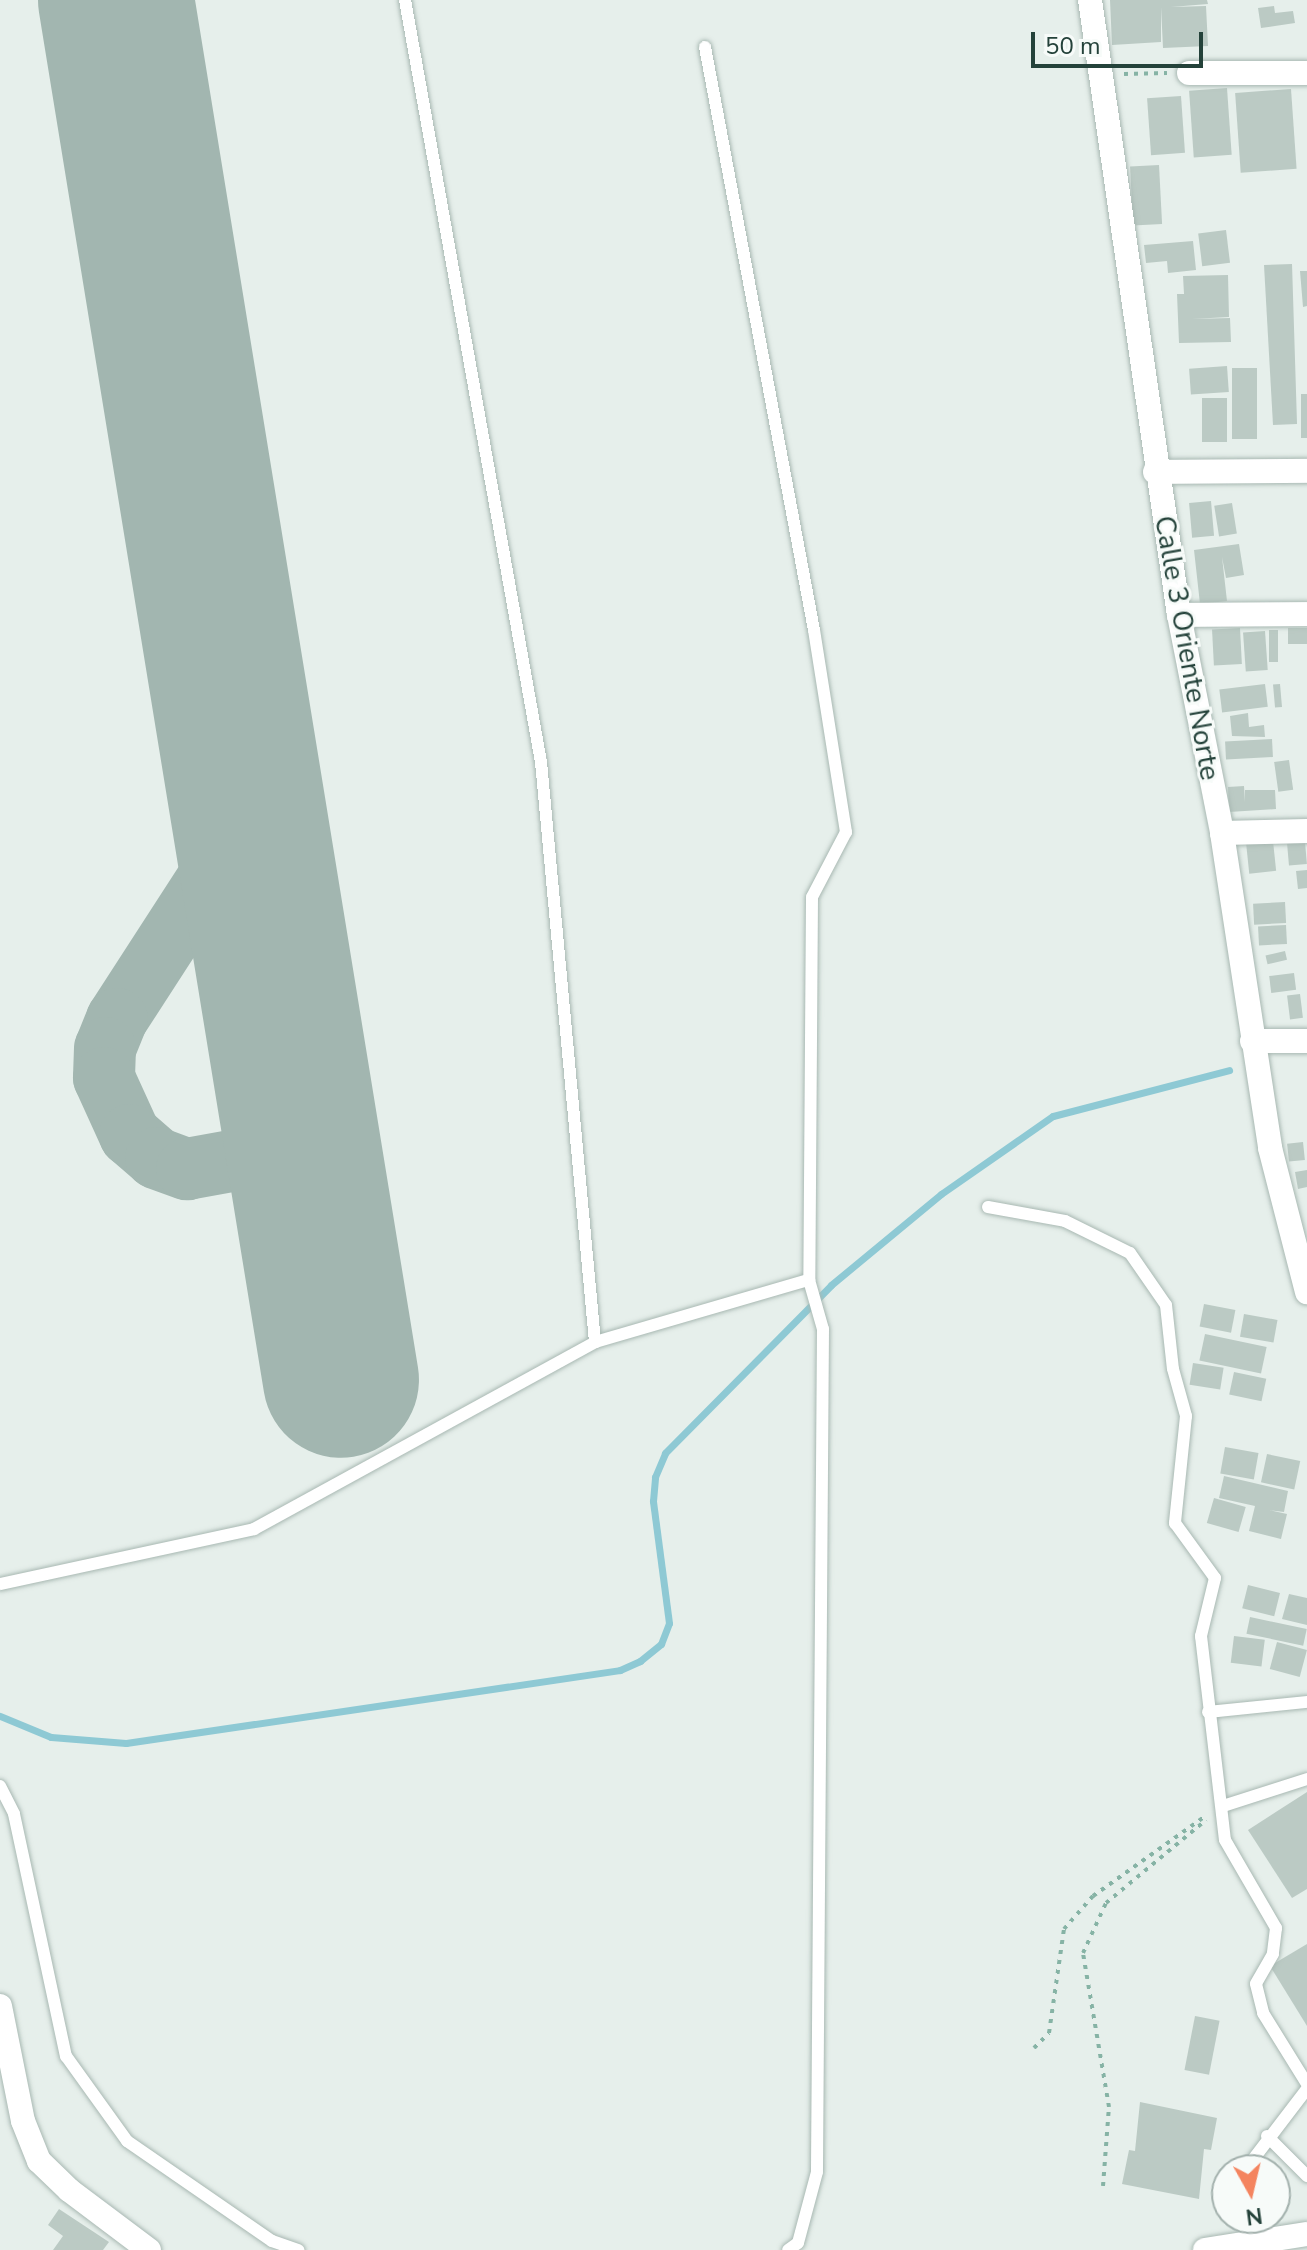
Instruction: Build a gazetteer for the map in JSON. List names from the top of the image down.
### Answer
{
  "streets": {
    "street": ["Calle 3 Oriente Norte"]
  },
  "scale_bar": "50 m",
  "north": "bottom"
}
